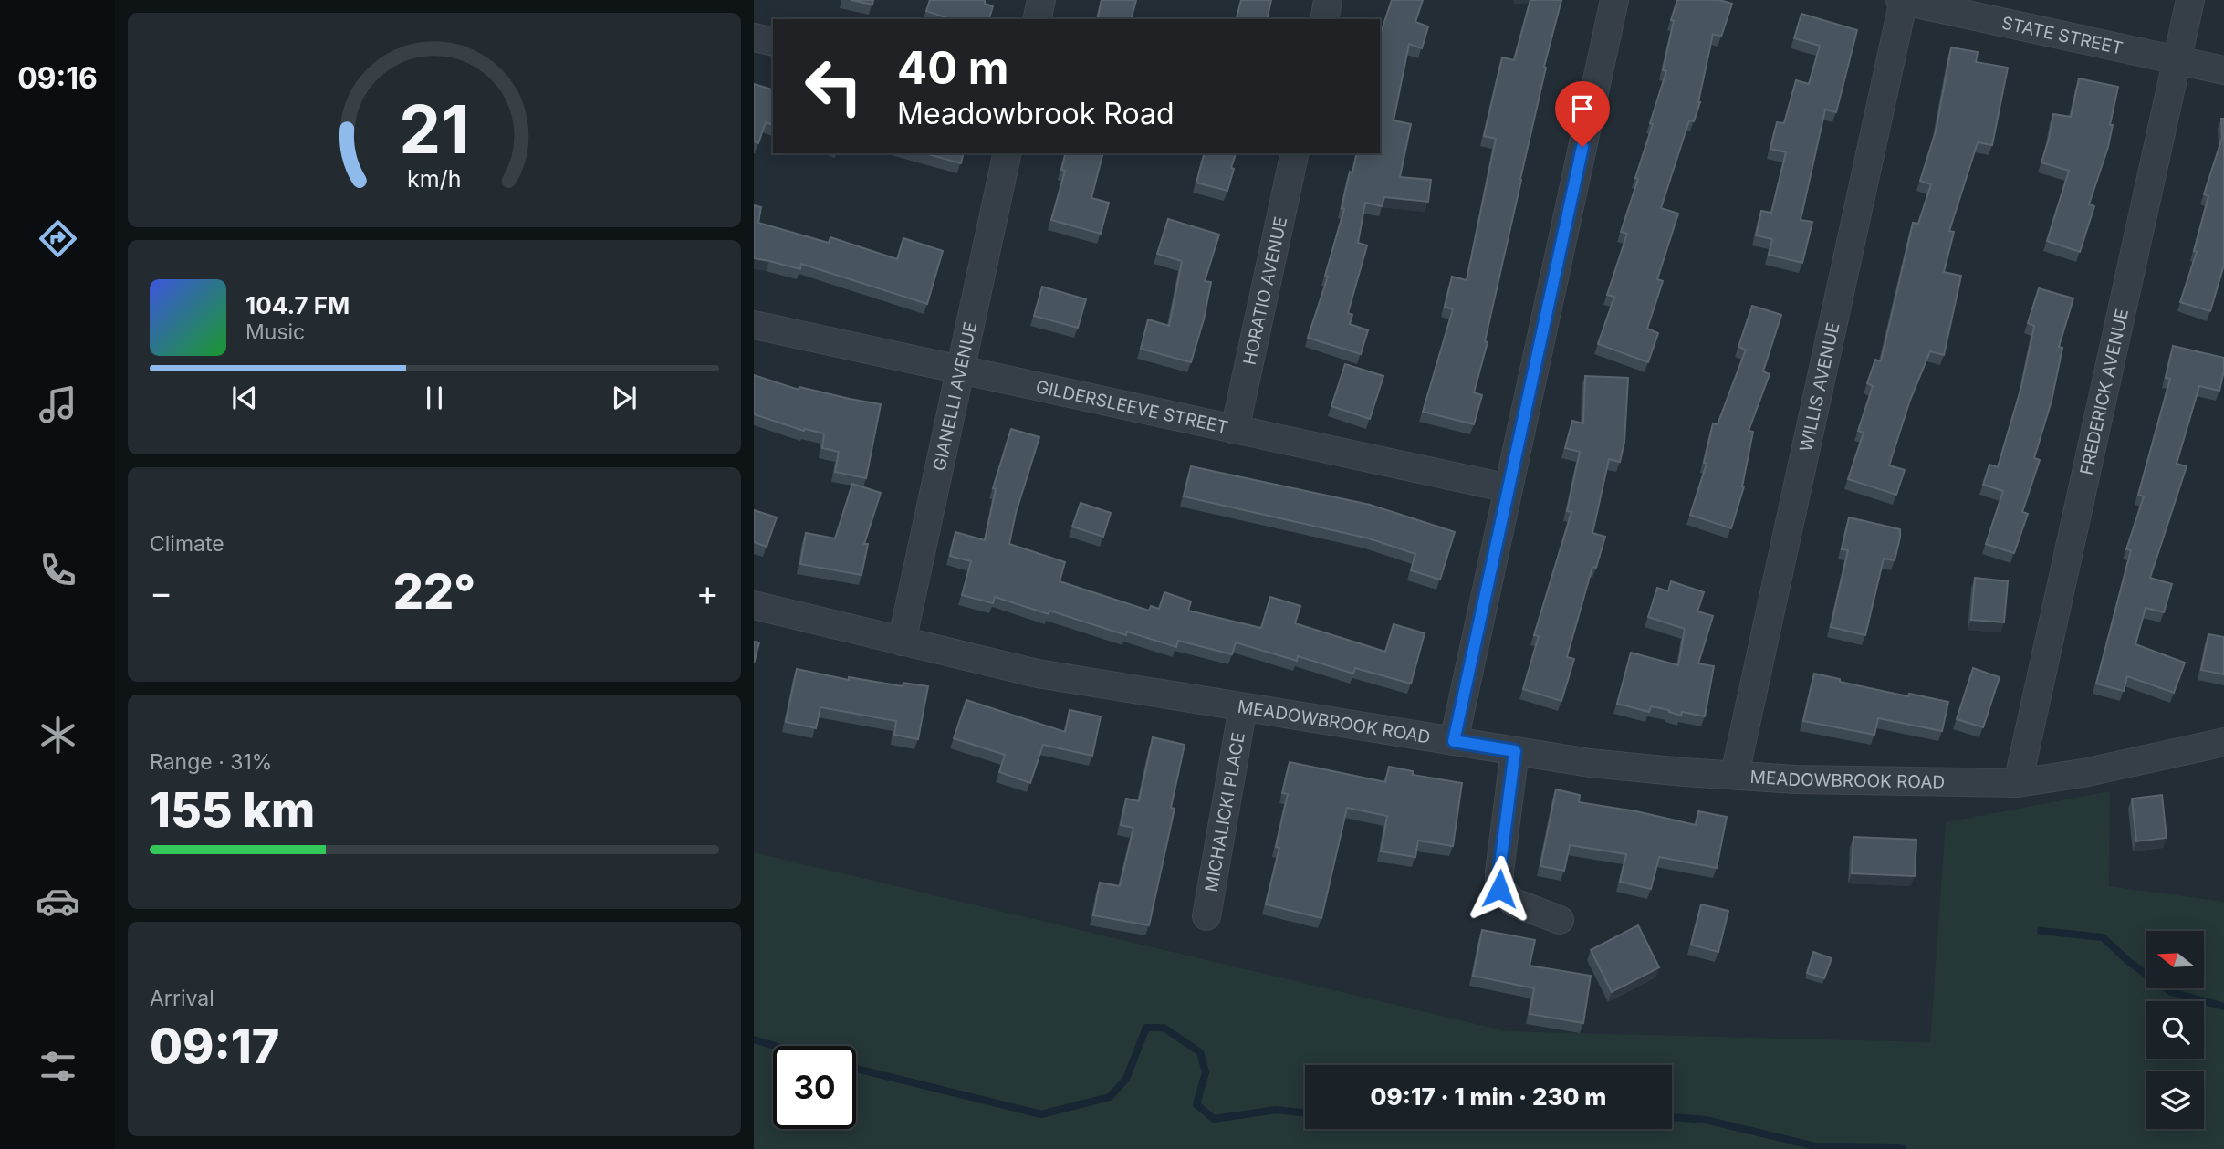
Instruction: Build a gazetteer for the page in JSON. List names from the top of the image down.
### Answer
{
  "streets": {
    "street": [
      "STATE STREET",
      "HORATIO AVENUE",
      "WILLIS AVENUE",
      "FREDERICK AVENUE",
      "GIANELLI AVENUE",
      "GILDERSLEEVE STREET",
      "MEADOWBROOK ROAD",
      "MICHALICKI PLACE"
    ]
  },
  "crossings": [
    ["STATE STREET", "WILLIS AVENUE"],
    ["STATE STREET", "FREDERICK AVENUE"],
    ["HORATIO AVENUE", "GILDERSLEEVE STREET"],
    ["WILLIS AVENUE", "MEADOWBROOK ROAD"],
    ["FREDERICK AVENUE", "MEADOWBROOK ROAD"],
    ["GIANELLI AVENUE", "GILDERSLEEVE STREET"],
    ["GIANELLI AVENUE", "MEADOWBROOK ROAD"],
    ["MEADOWBROOK ROAD", "MICHALICKI PLACE"]
  ],
  "north": "left",
  "page": {
    "tabs": "09:16",
    "turn": ["40 m", "Meadowbrook Road"],
    "song": ["104.7 FM", "Music"],
    "tile": [
      "Climate",
      ["Range · 31%", "155 km"],
      ["Arrival", "09:17"]
    ],
    "heat": ["−", "22°", "+"],
    "limit": "30",
    "trip": "09:17 · 1 min · 230 m",
    "gauge": ["21", "km/h"]
  }
}
